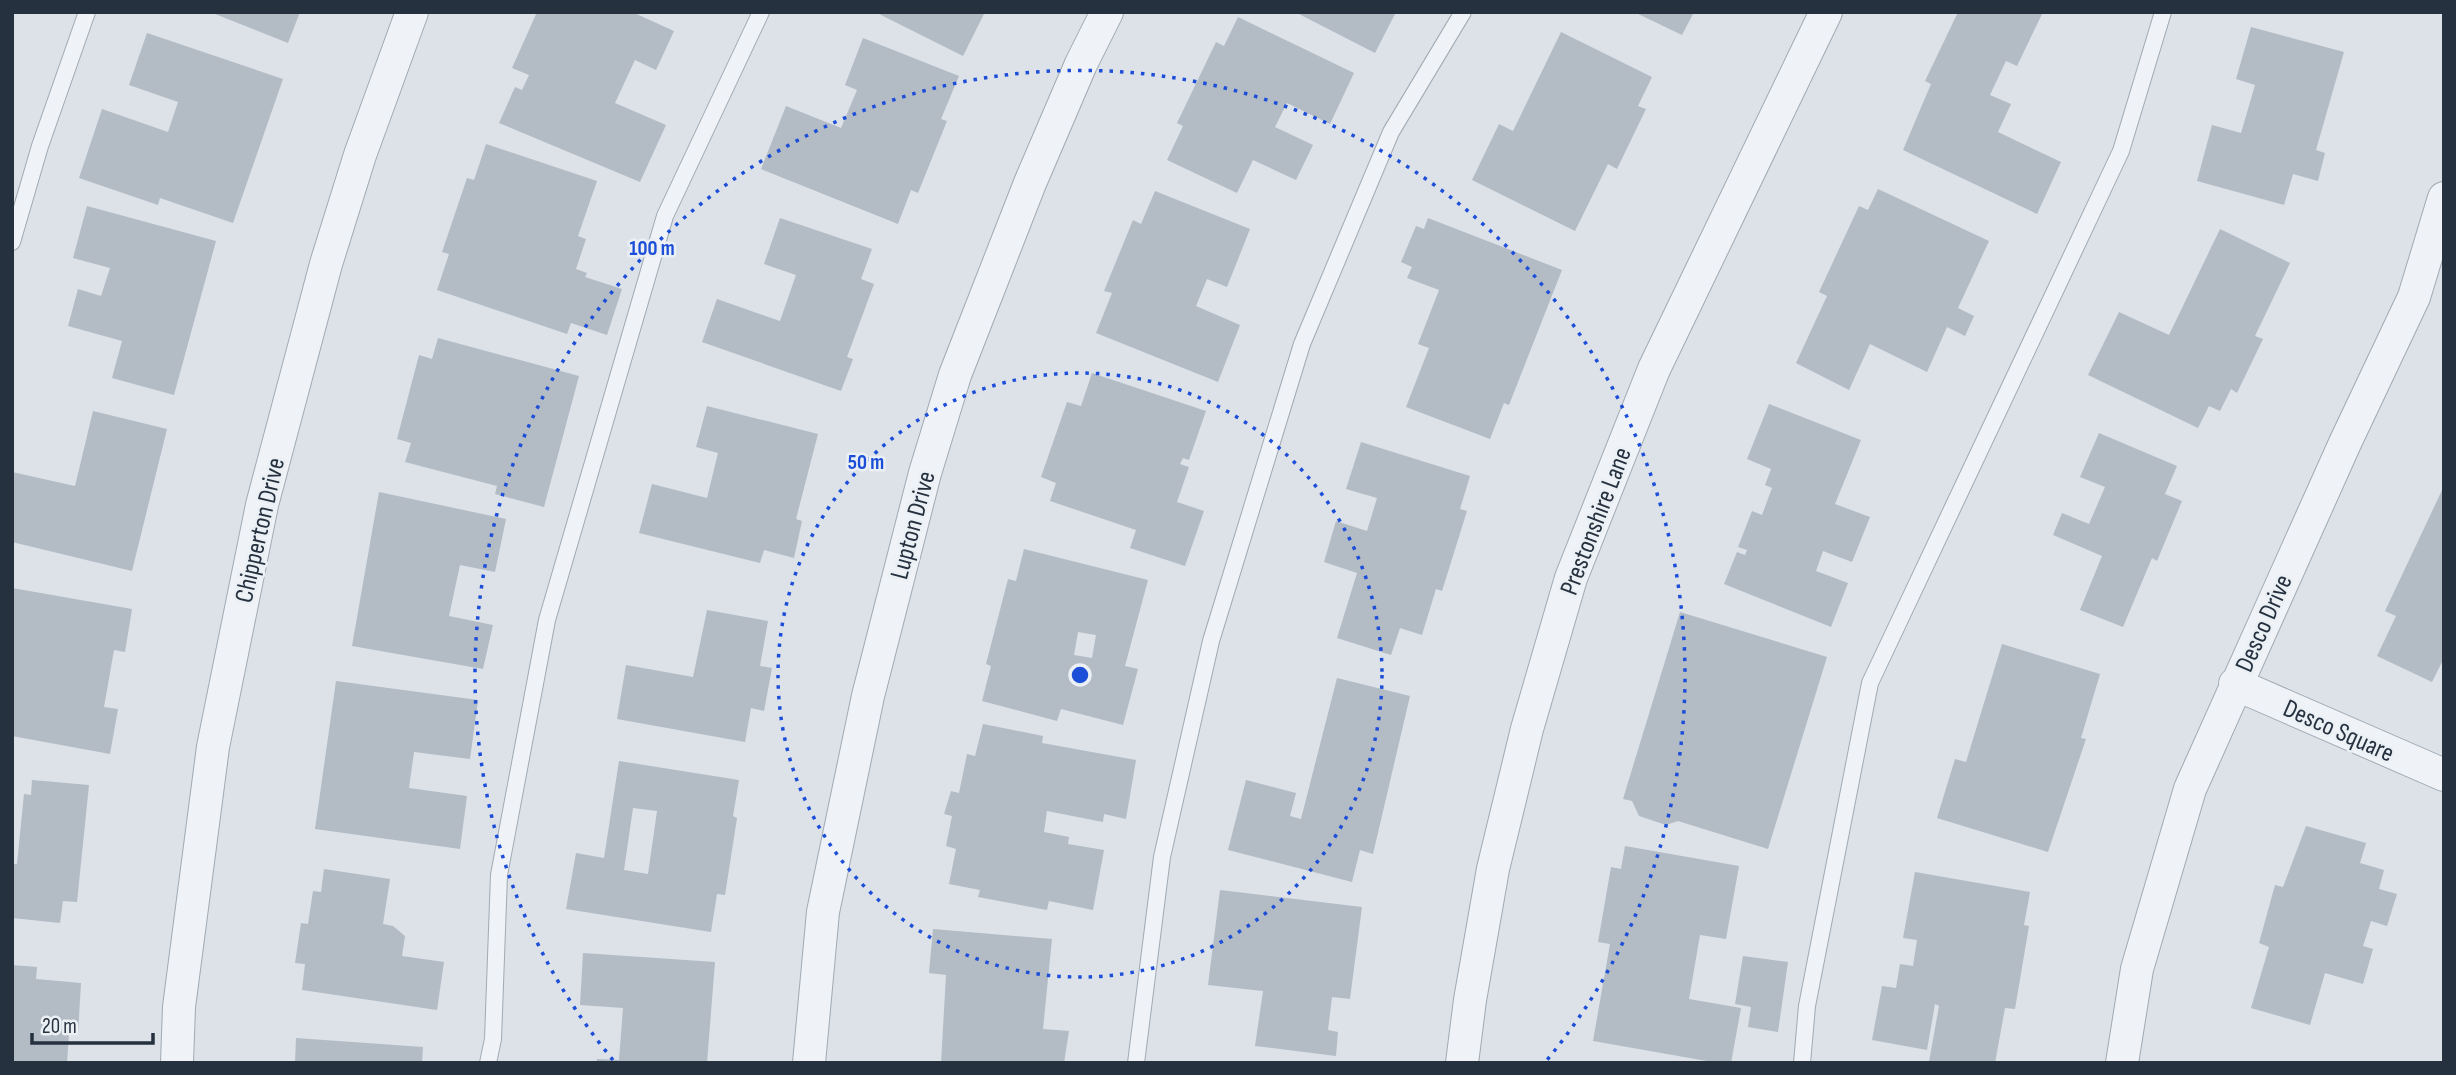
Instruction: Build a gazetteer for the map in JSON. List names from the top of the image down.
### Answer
{
  "streets": {
    "street": [
      "Prestonshire Lane",
      "Lupton Drive",
      "Chipperton Drive",
      "Desco Drive",
      "Desco Square"
    ]
  },
  "crossings": [
    ["Desco Drive", "Desco Square"]
  ],
  "scale_bar": "20 m",
  "rings": ["100 m", "50 m"]
}
